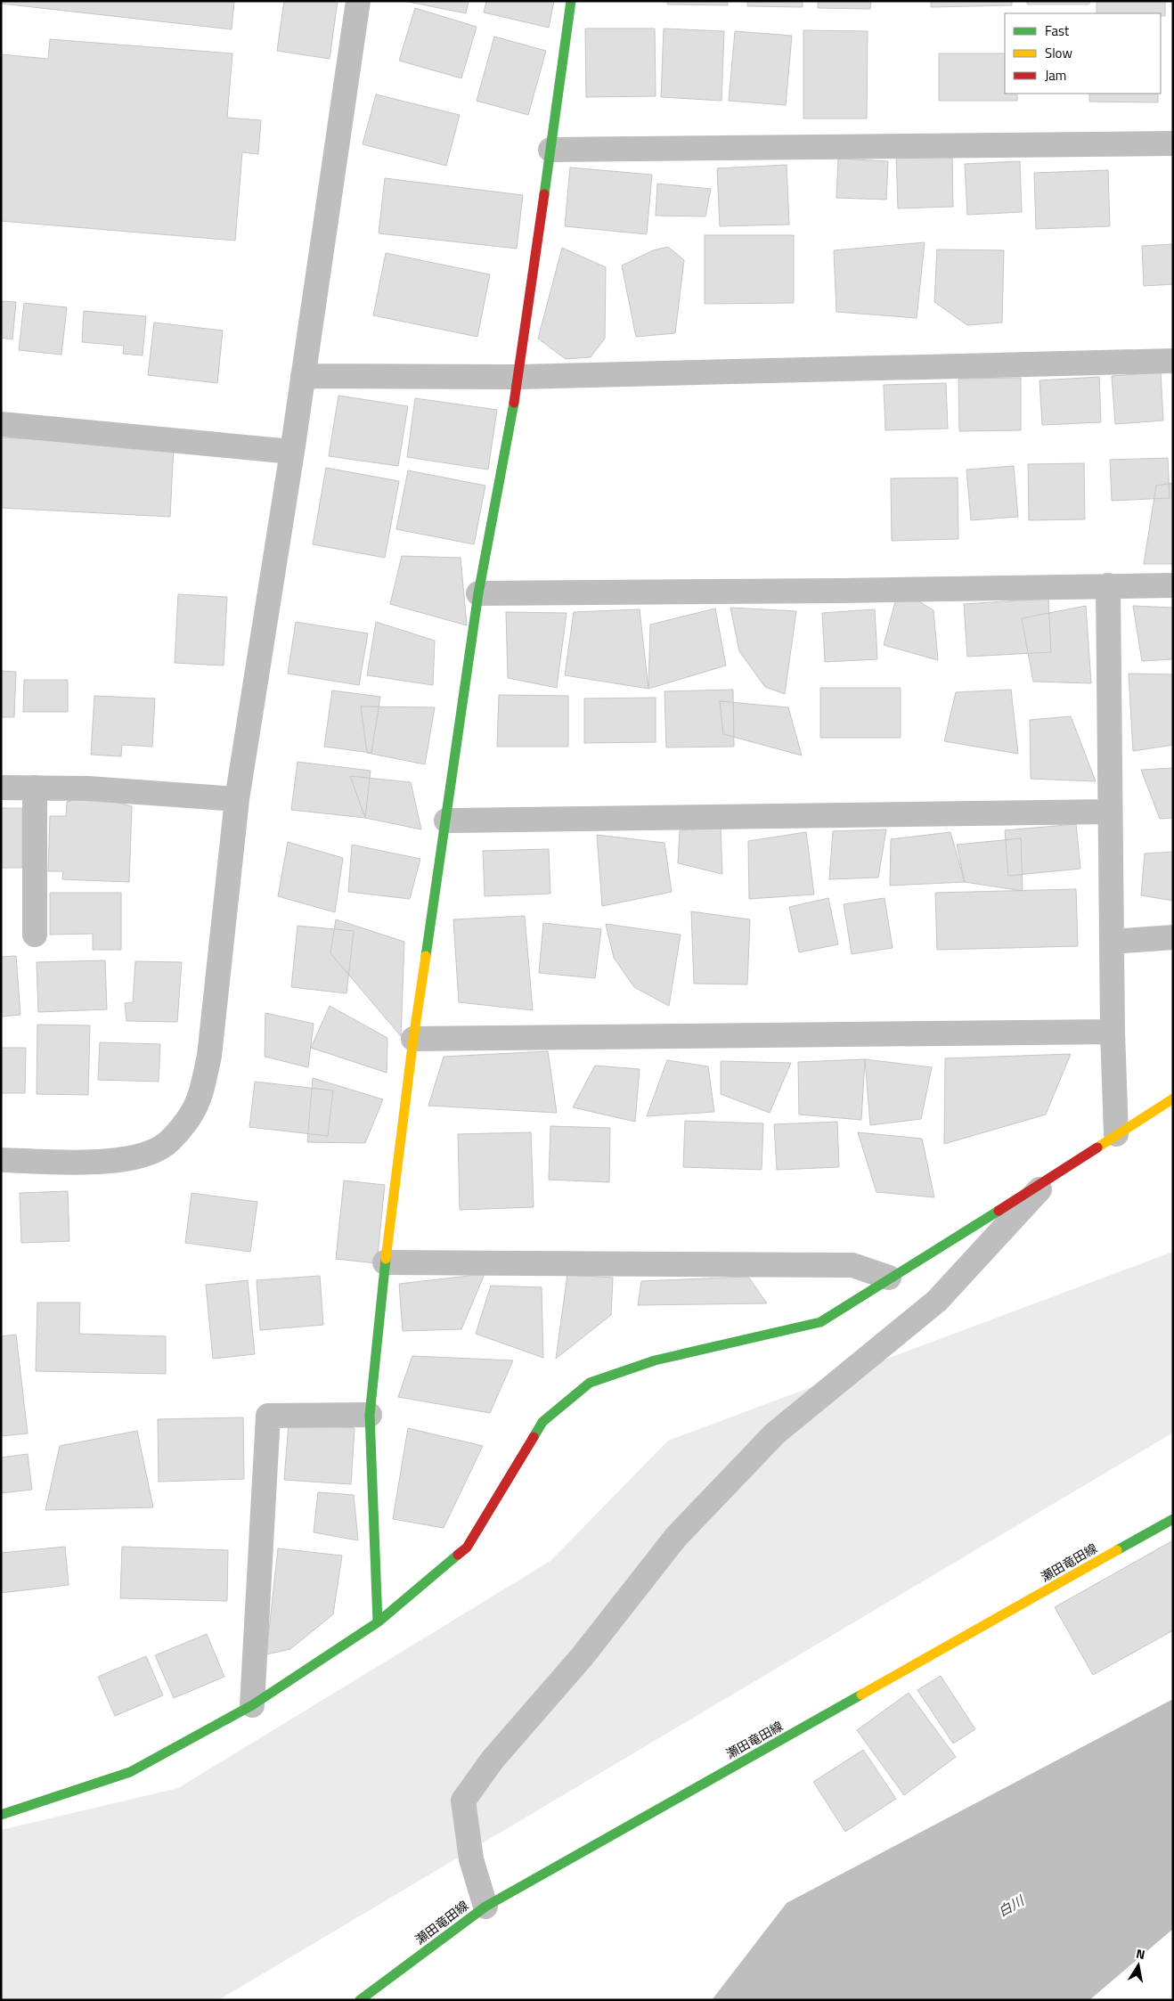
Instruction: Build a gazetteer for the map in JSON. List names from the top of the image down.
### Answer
{
  "streets": {
    "street": ["瀬田竜田線"]
  },
  "water": ["白川"],
  "legend": ["Fast", "Slow", "Jam"],
  "north": "top"
}
